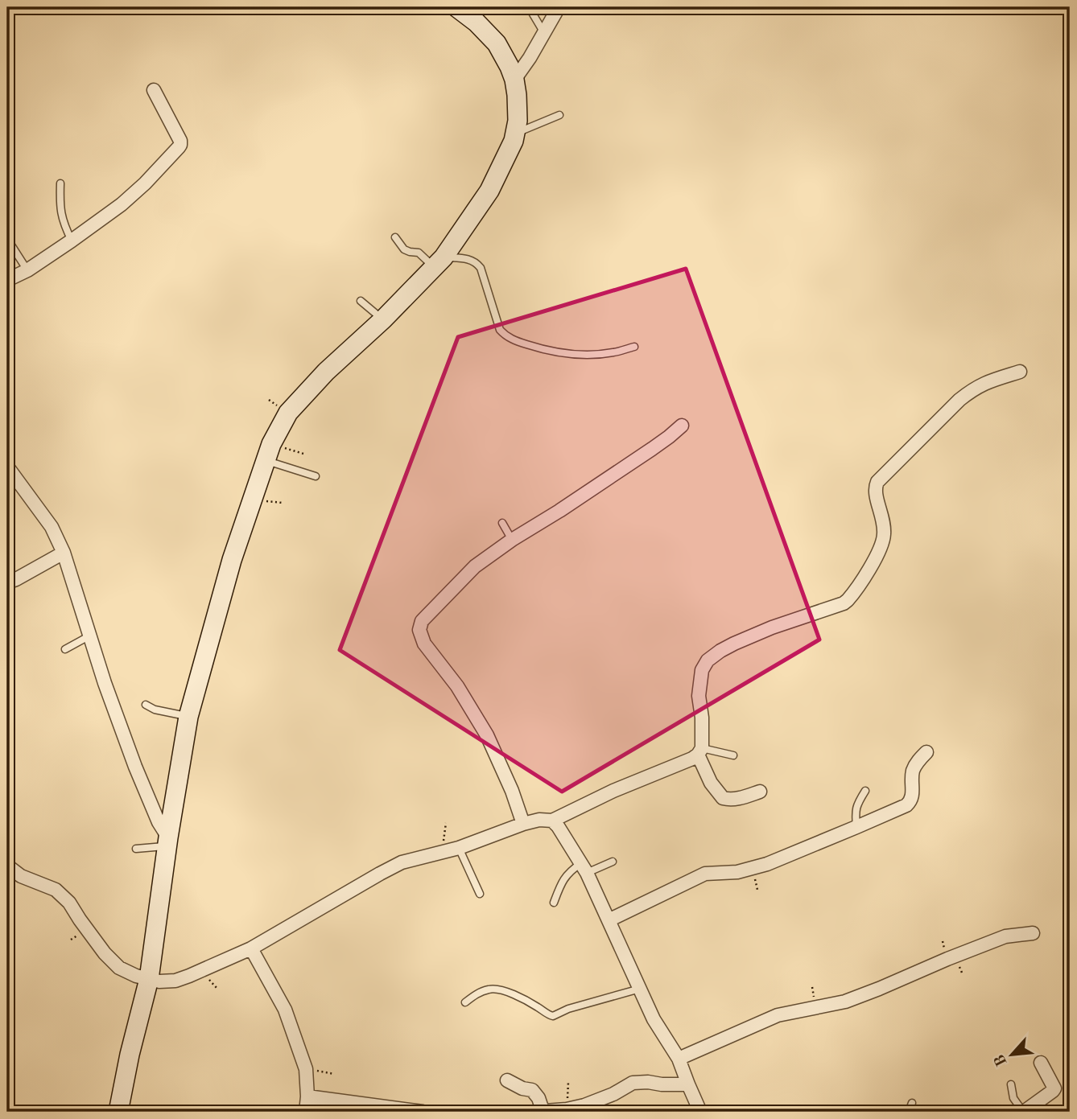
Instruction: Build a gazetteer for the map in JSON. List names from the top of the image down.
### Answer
{
  "north": "bottom left"
}
